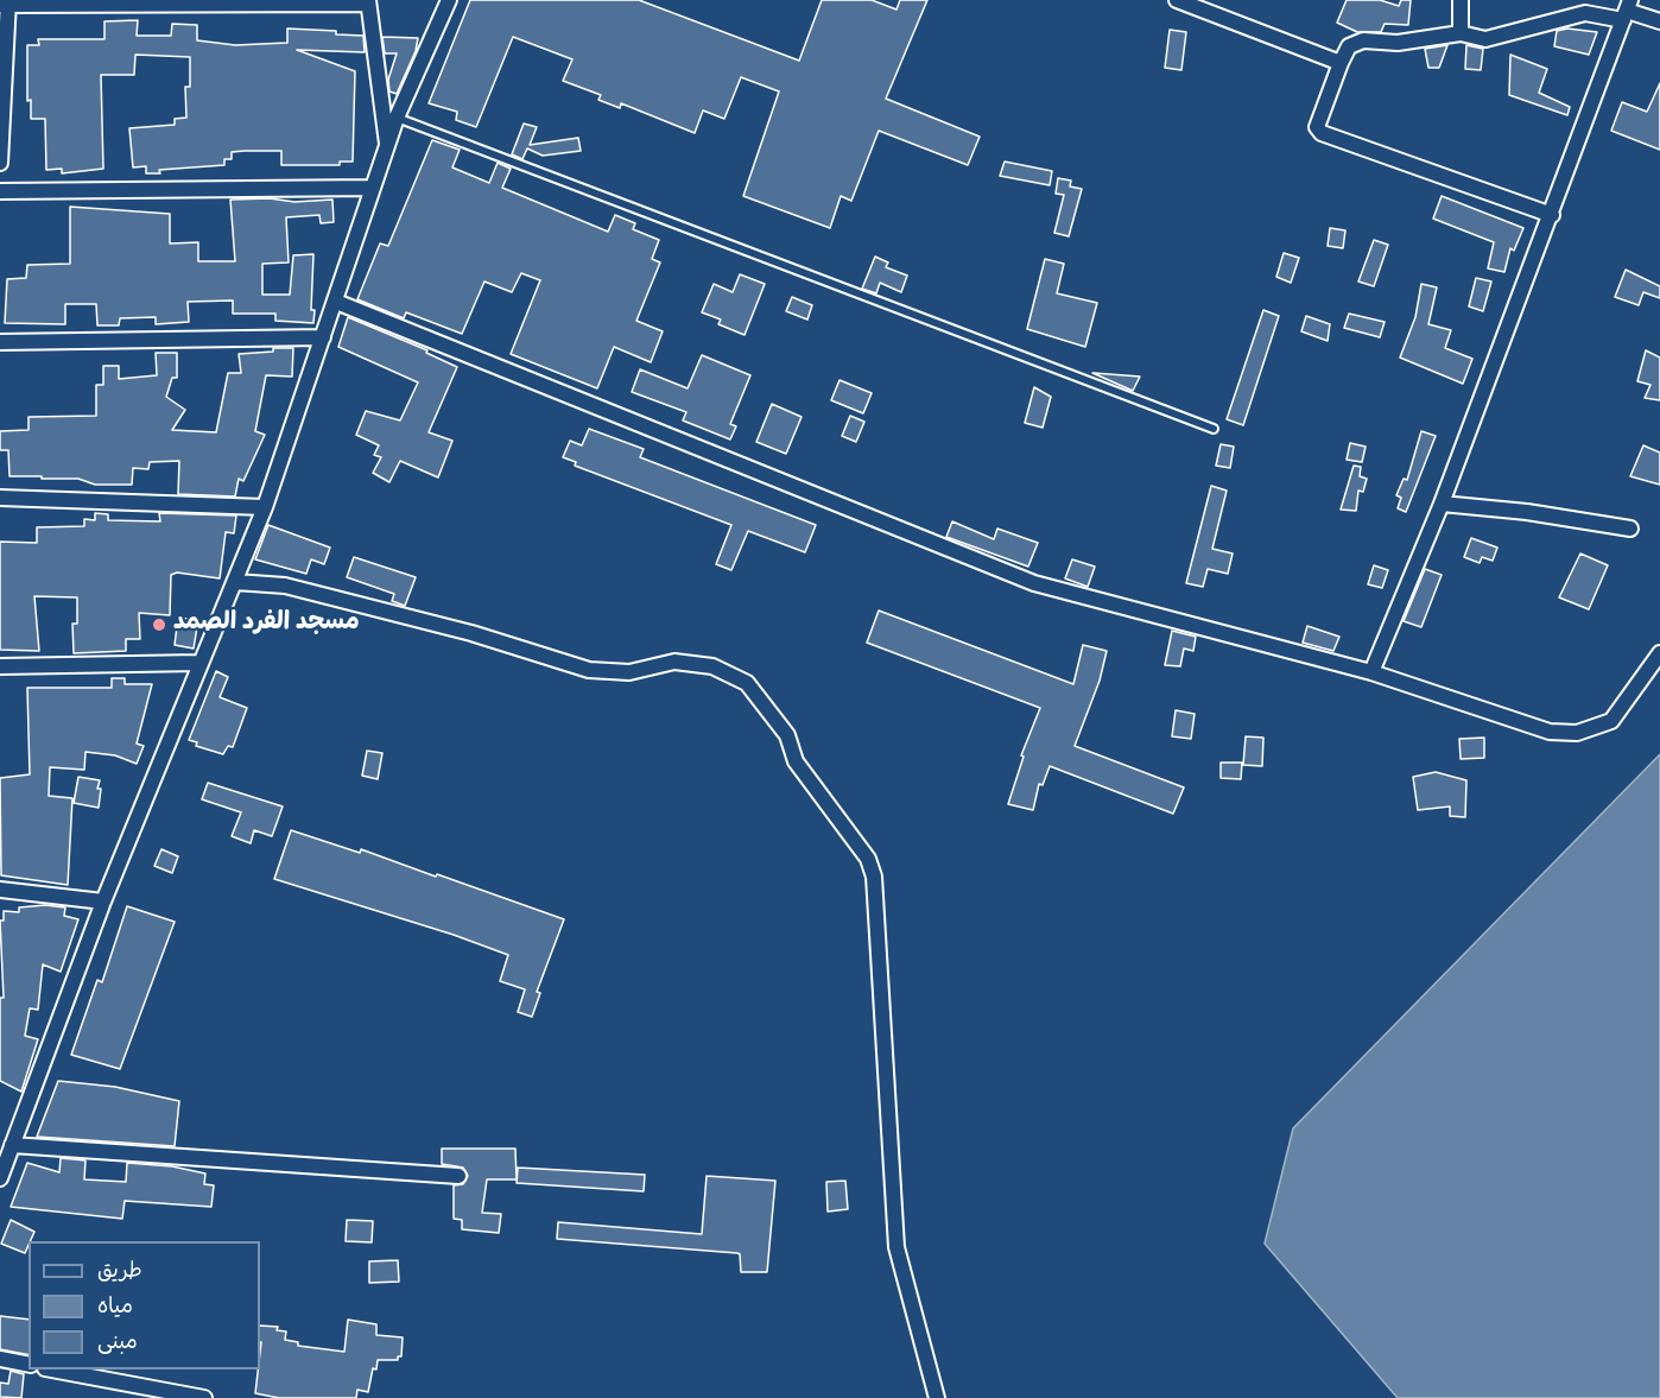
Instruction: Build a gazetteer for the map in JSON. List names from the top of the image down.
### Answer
{
  "places": ["مسجد الفرد الصمد"],
  "legend": ["طريق", "مياه", "مبنى"]
}
